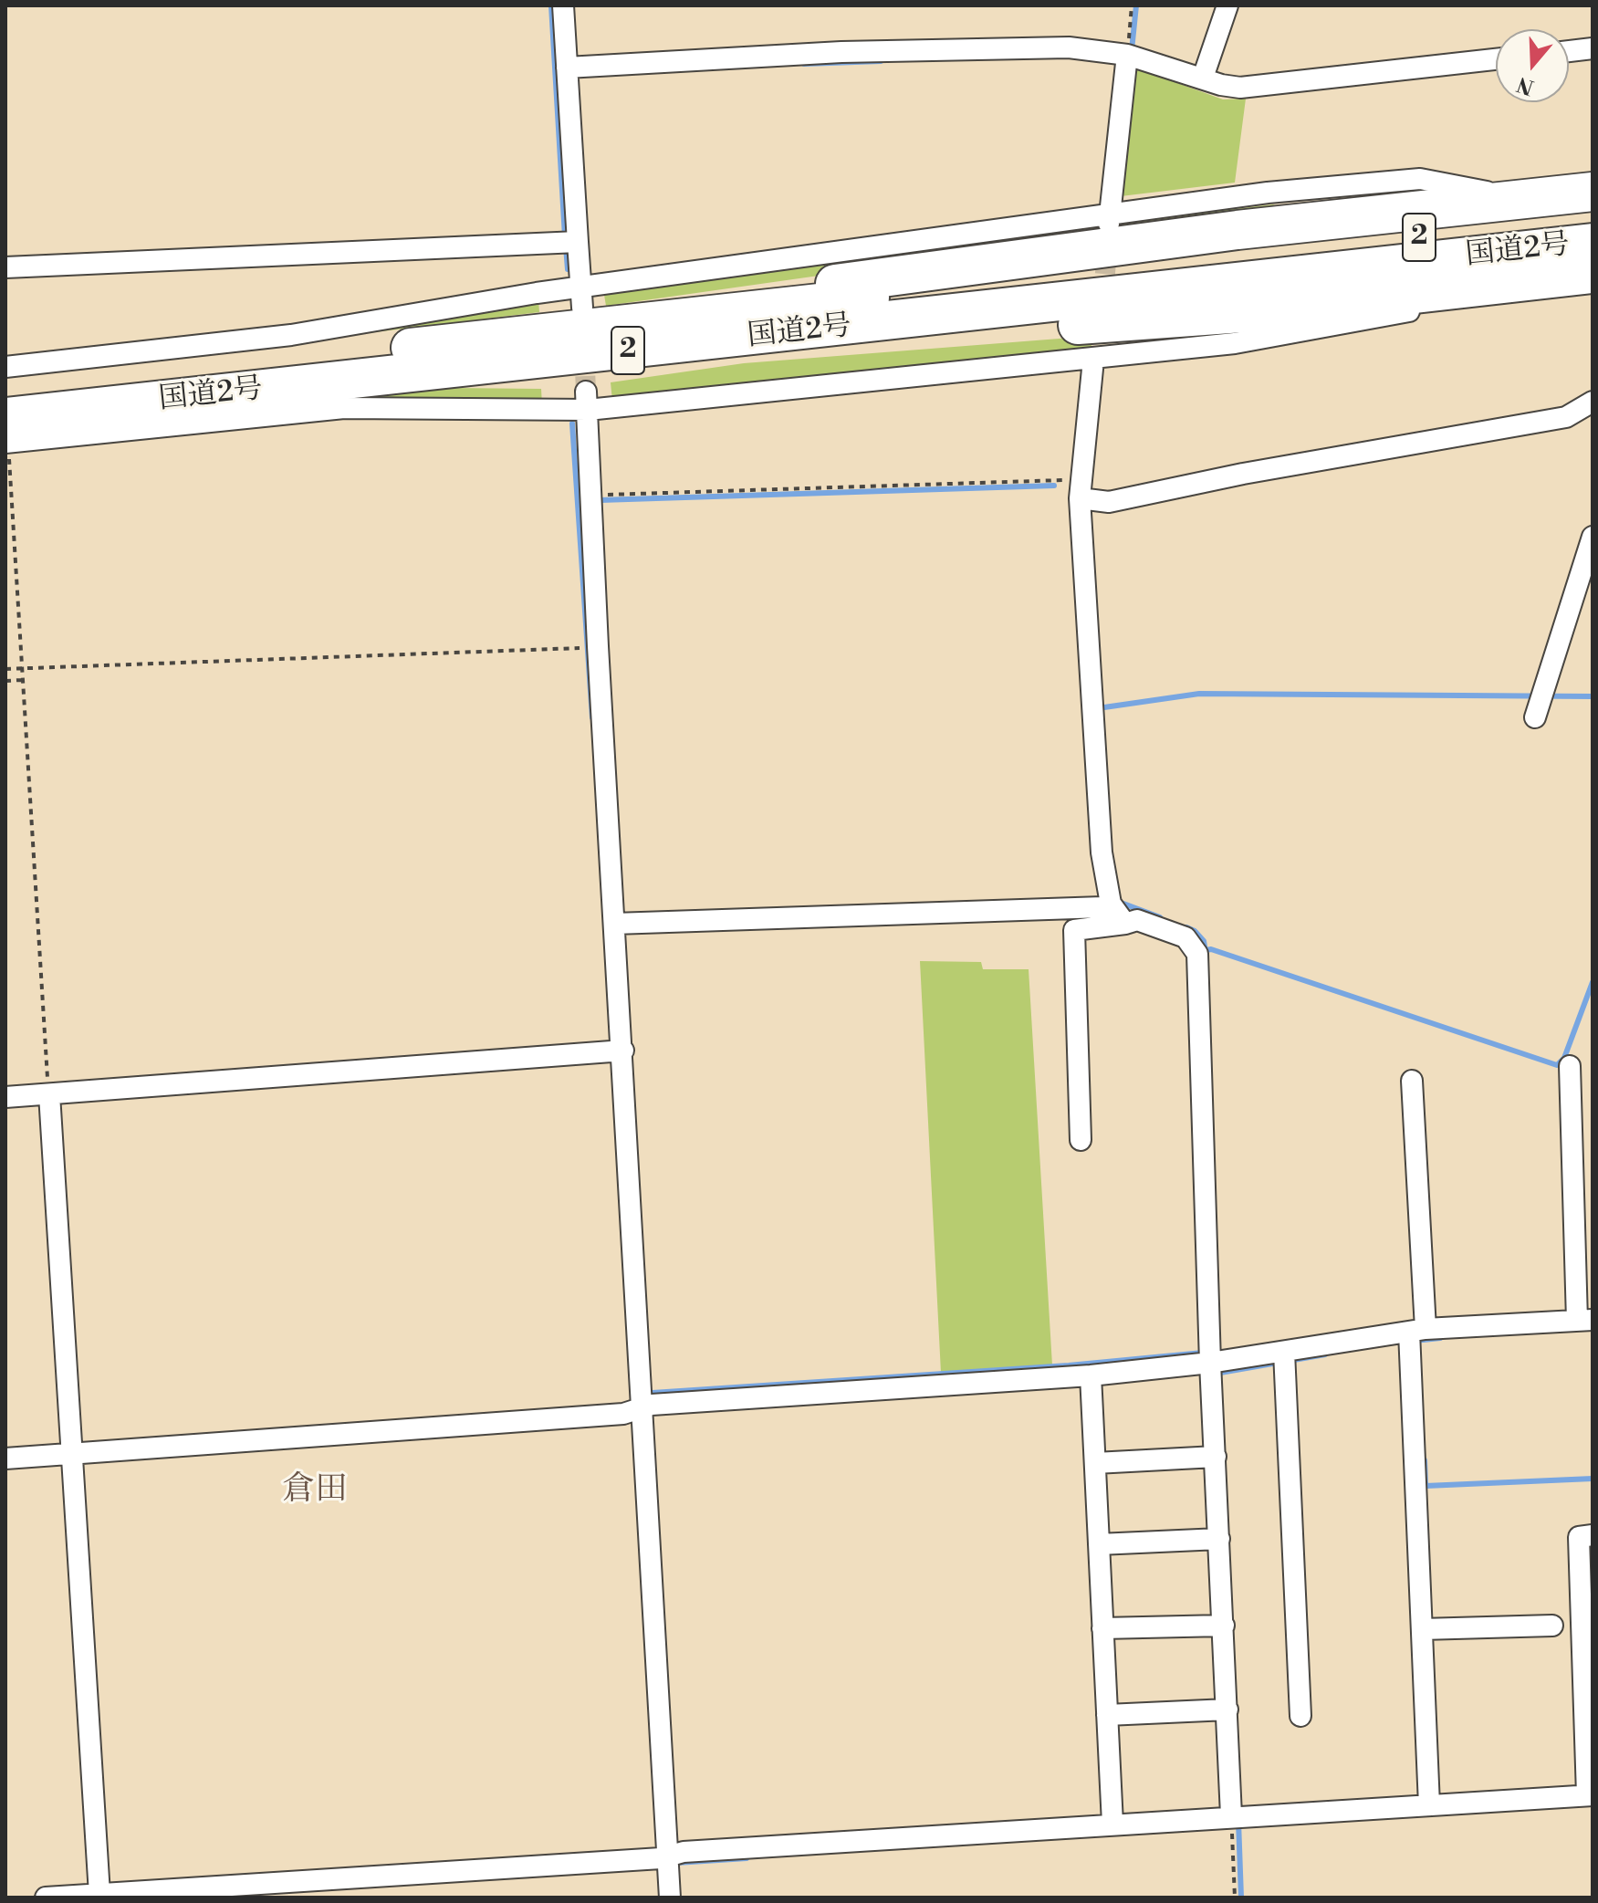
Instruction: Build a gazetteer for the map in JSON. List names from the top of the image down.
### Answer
{
  "streets": {
    "highway": ["2", "国道2号"]
  },
  "districts": ["倉田"],
  "north": "bottom"
}
